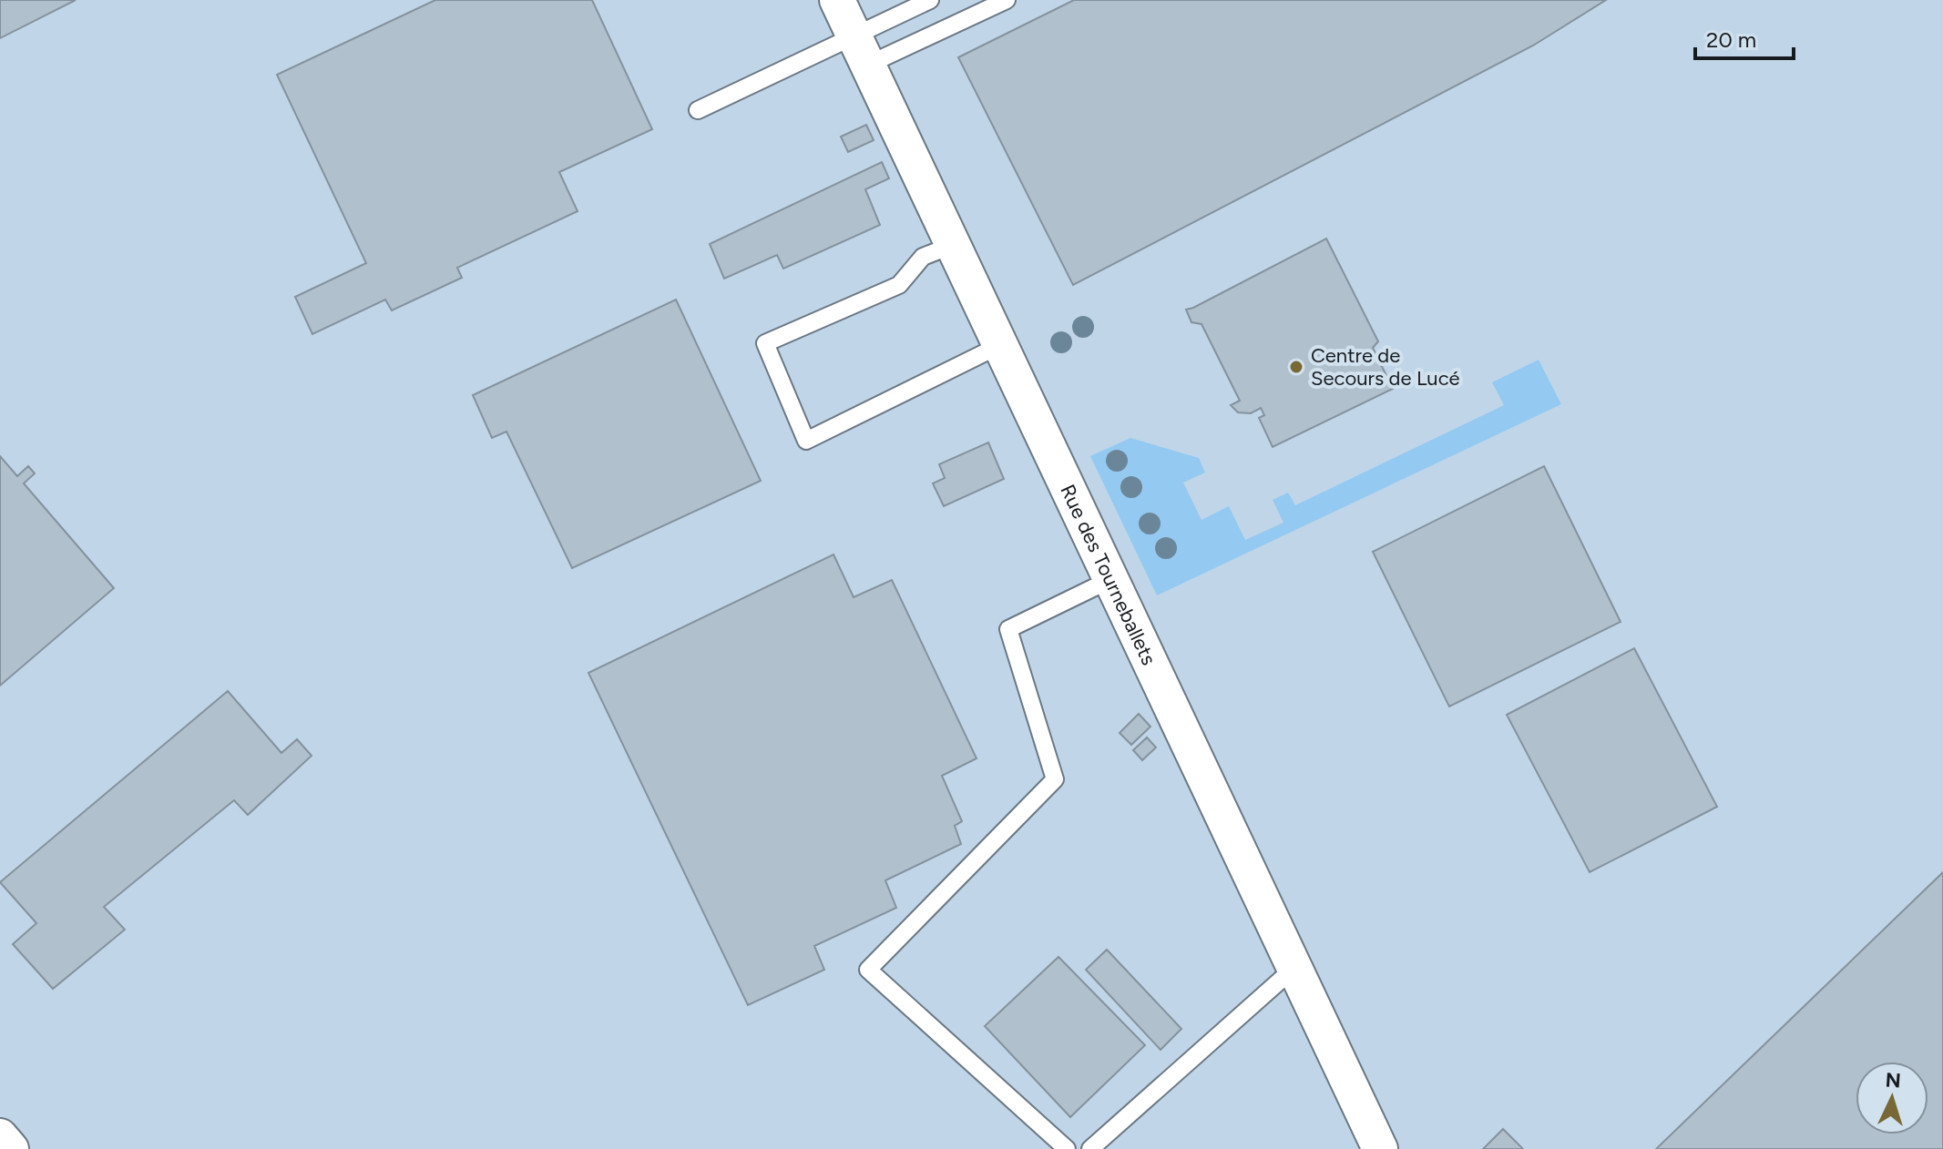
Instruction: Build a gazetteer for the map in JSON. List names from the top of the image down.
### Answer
{
  "streets": {
    "street": ["Rue des Tourneballets"]
  },
  "places": ["Centre de Secours de Lucé"],
  "scale_bar": "20 m",
  "north": "top"
}
